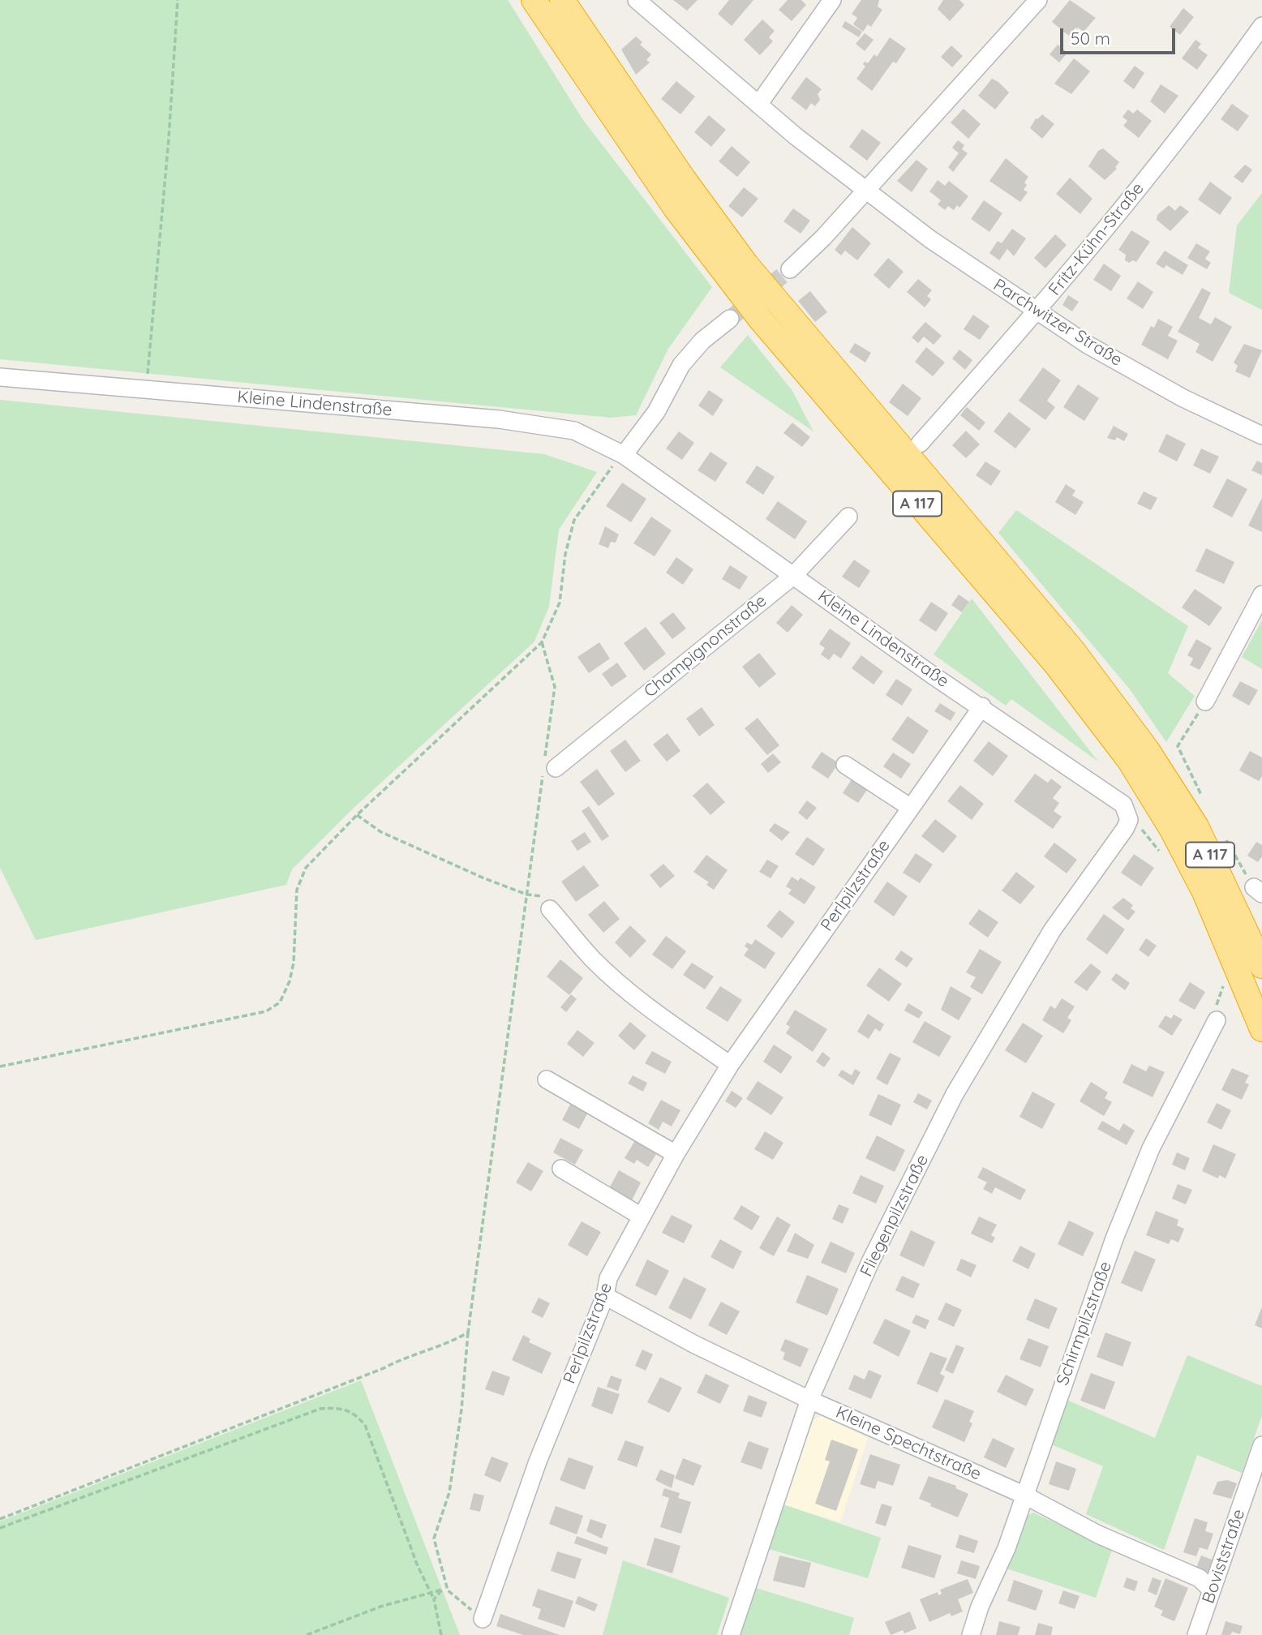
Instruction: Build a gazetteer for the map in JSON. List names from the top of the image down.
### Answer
{
  "streets": {
    "highway": ["A 117"],
    "street": [
      "Fritz-Kühn-Straße",
      "Parchwitzer Straße",
      "Kleine Lindenstraße",
      "Champignonstraße",
      "Perlpilzstraße",
      "Fliegenpilzstraße",
      "Schirmpilzstraße",
      "Kleine Spechtstraße",
      "Boviststraße"
    ]
  },
  "crossings": [
    ["Fritz-Kühn-Straße", "Parchwitzer Straße"],
    ["Kleine Lindenstraße", "Champignonstraße"],
    ["Kleine Lindenstraße", "Perlpilzstraße"],
    ["Kleine Lindenstraße", "Fliegenpilzstraße"],
    ["Perlpilzstraße", "Kleine Spechtstraße"],
    ["Fliegenpilzstraße", "Kleine Spechtstraße"],
    ["Schirmpilzstraße", "Kleine Spechtstraße"],
    ["Kleine Spechtstraße", "Boviststraße"]
  ],
  "scale_bar": "50 m"
}
